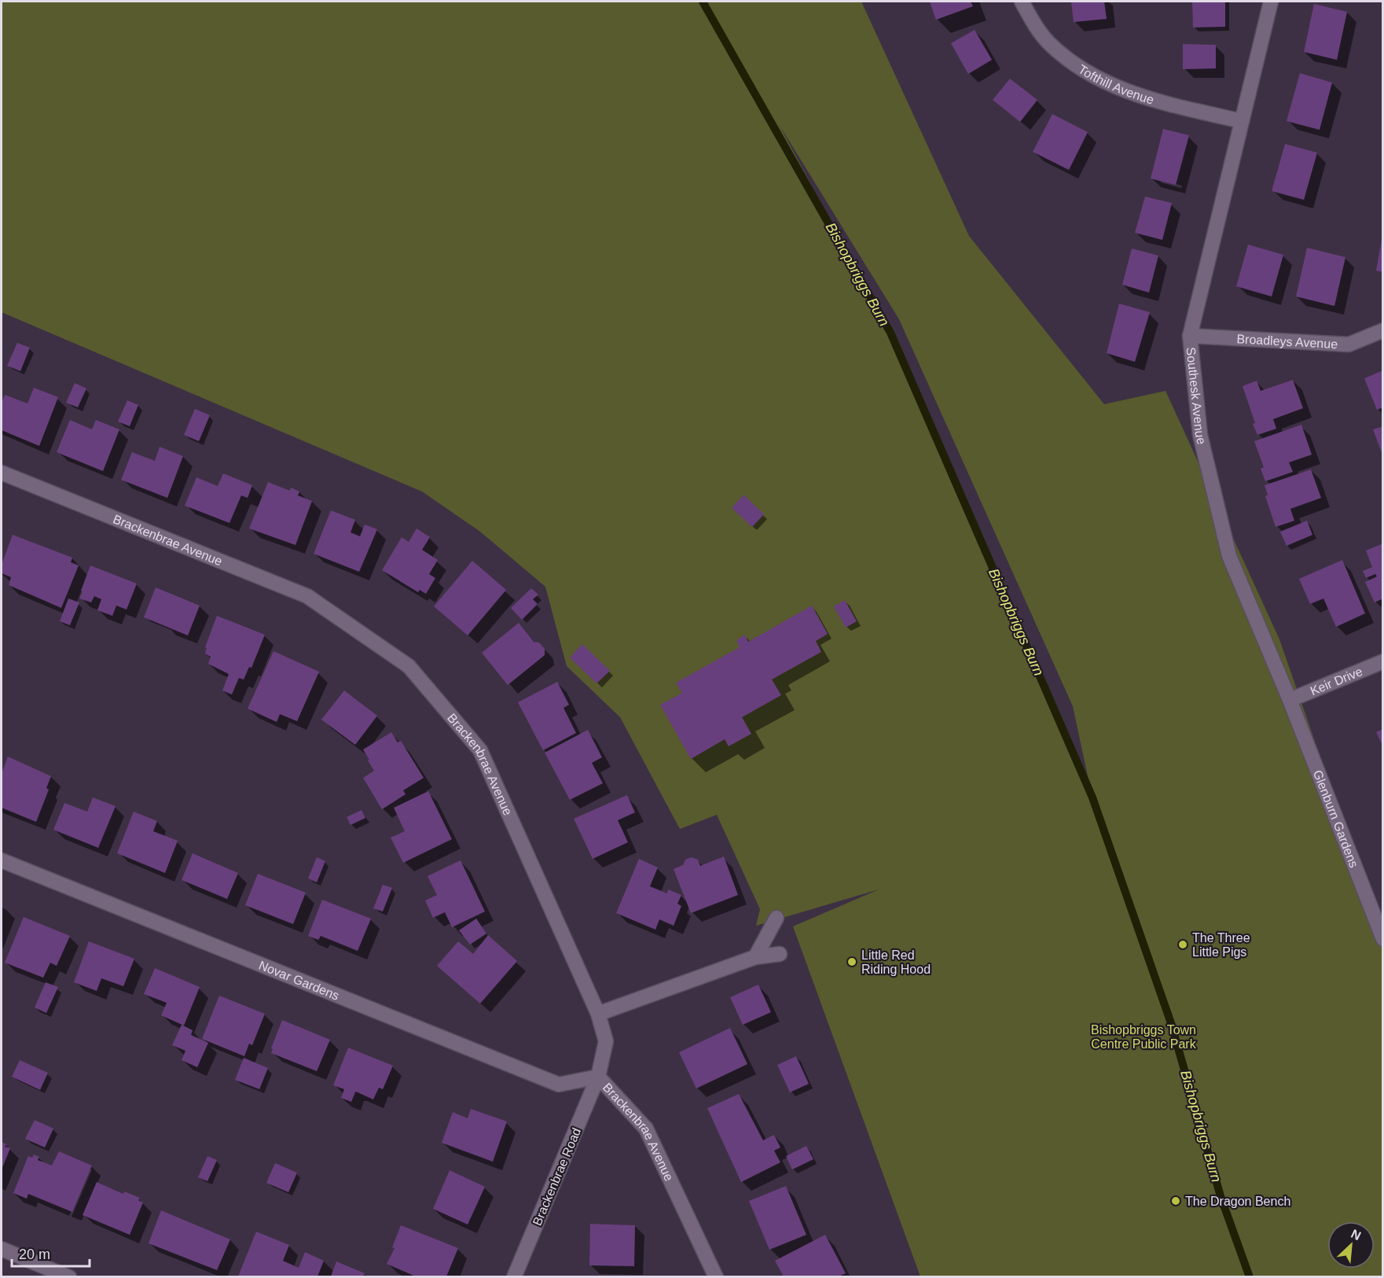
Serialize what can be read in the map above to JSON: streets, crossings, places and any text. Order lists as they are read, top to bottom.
{
  "streets": {
    "street": [
      "Tofthill Avenue",
      "Broadleys Avenue",
      "Southesk Avenue",
      "Brackenbrae Avenue",
      "Keir Drive",
      "Glenburn Gardens",
      "Novar Gardens",
      "Brackenbrae Road"
    ]
  },
  "crossings": [
    ["Tofthill Avenue", "Southesk Avenue"],
    ["Broadleys Avenue", "Southesk Avenue"],
    ["Southesk Avenue", "Keir Drive"],
    ["Southesk Avenue", "Glenburn Gardens"],
    ["Brackenbrae Avenue", "Novar Gardens"],
    ["Brackenbrae Avenue", "Brackenbrae Road"],
    ["Keir Drive", "Glenburn Gardens"],
    ["Novar Gardens", "Brackenbrae Road"]
  ],
  "water": ["Bishopbriggs Burn"],
  "parks": ["Bishopbriggs Town Centre Public Park"],
  "places": ["The Three Little Pigs", "Little Red Riding Hood", "The Dragon Bench"],
  "scale_bar": "20 m",
  "north": "top right"
}
